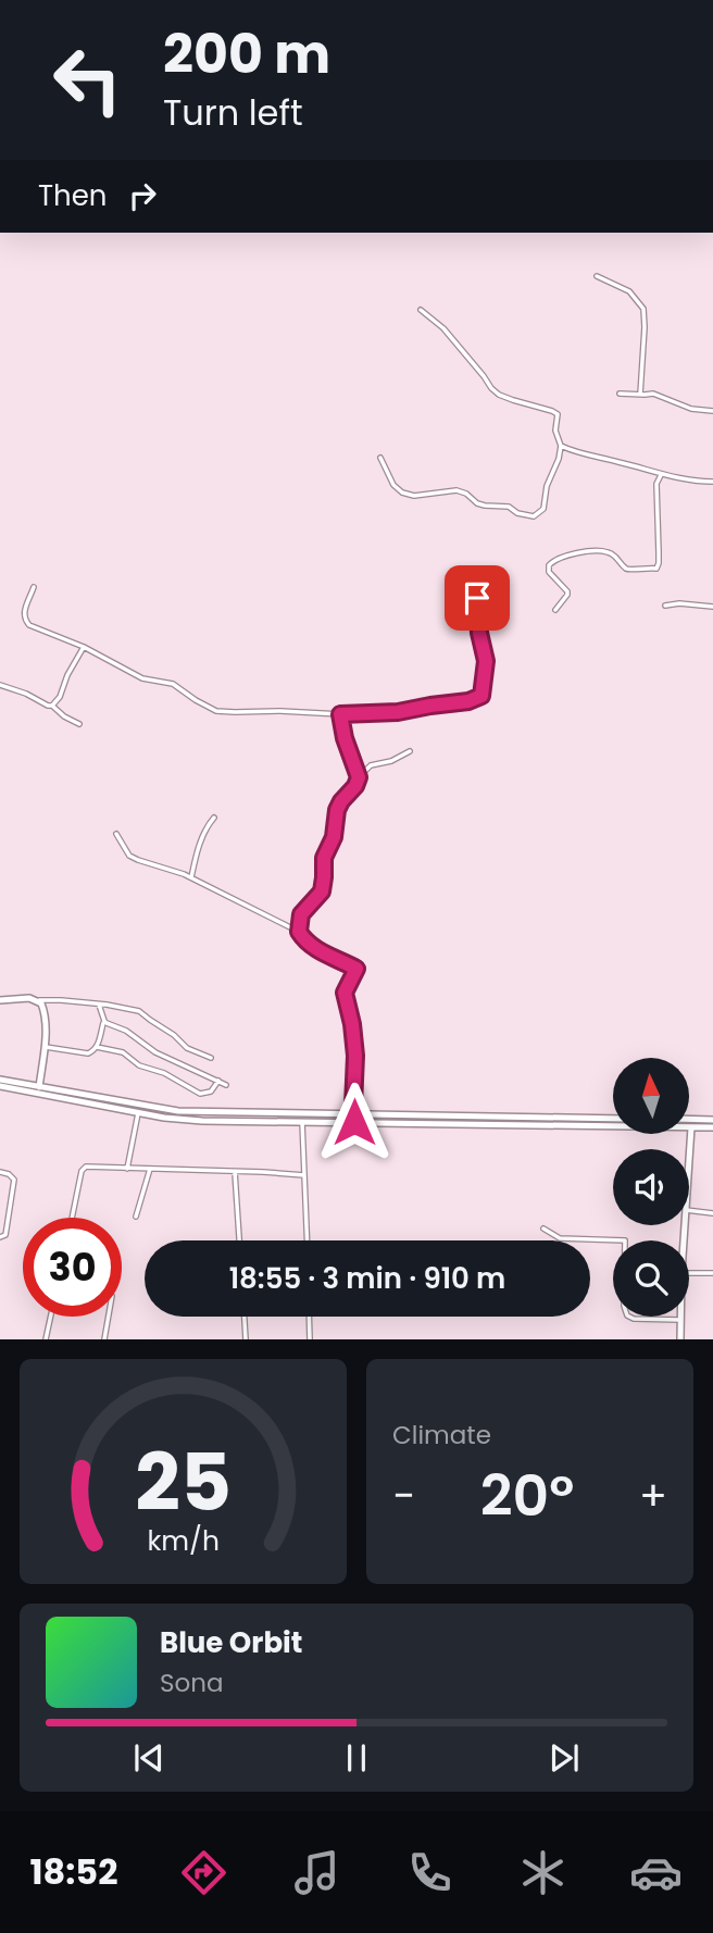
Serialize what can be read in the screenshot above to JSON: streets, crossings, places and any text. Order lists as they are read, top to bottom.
{
  "north": "top",
  "page": {
    "turn": ["200 m", "Turn left"],
    "then": "Then",
    "limit": "30",
    "trip": "18:55 · 3 min · 910 m",
    "tile": "Climate",
    "heat": ["−", "20°", "+"],
    "song": ["Blue Orbit", "Sona"],
    "tabs": "18:52",
    "gauge": ["25", "km/h"]
  }
}
